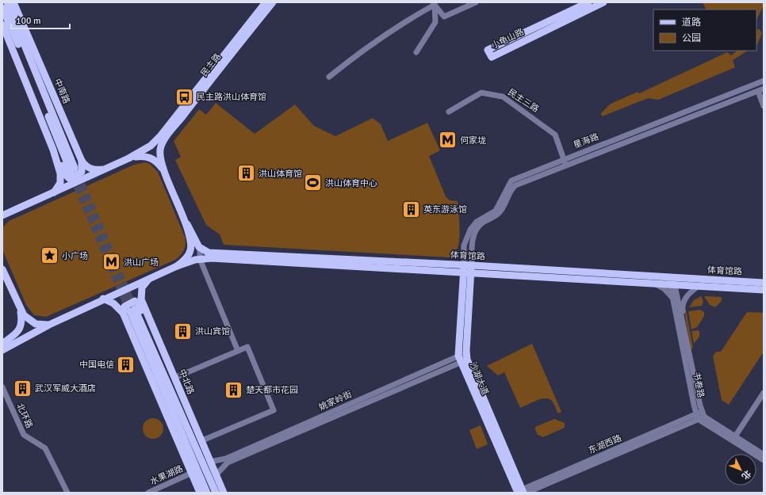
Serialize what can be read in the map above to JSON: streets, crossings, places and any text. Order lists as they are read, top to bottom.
{
  "streets": {
    "main road": [
      "小龟山路",
      "民主路",
      "中南路",
      "体育馆路",
      "沙湖大道",
      "中北路"
    ],
    "street": [
      "民主三路",
      "星海路",
      "书卷路",
      "姚家岭街",
      "北环路",
      "东湖西路",
      "水果湖路"
    ]
  },
  "crossings": [
    ["民主三路", "星海路"],
    ["星海路", "体育馆路"],
    ["星海路", "沙湖大道"],
    ["体育馆路", "沙湖大道"],
    ["体育馆路", "书卷路"],
    ["沙湖大道", "姚家岭街"],
    ["沙湖大道", "东湖西路"],
    ["中北路", "姚家岭街"],
    ["中北路", "水果湖路"],
    ["书卷路", "东湖西路"]
  ],
  "places": {
    "bus stop": ["民主路洪山体育馆"],
    "metro station": ["何家垅", "洪山广场"],
    "building": [
      "洪山体育馆",
      "英东游泳馆",
      "洪山宾馆",
      "中国电信",
      "武汉军威大酒店",
      "楚天都市花园"
    ],
    "sports": ["洪山体育中心"],
    "place": ["小广场"]
  },
  "legend": ["道路", "公园"],
  "scale_bar": "100 m",
  "north": "bottom right"
}
